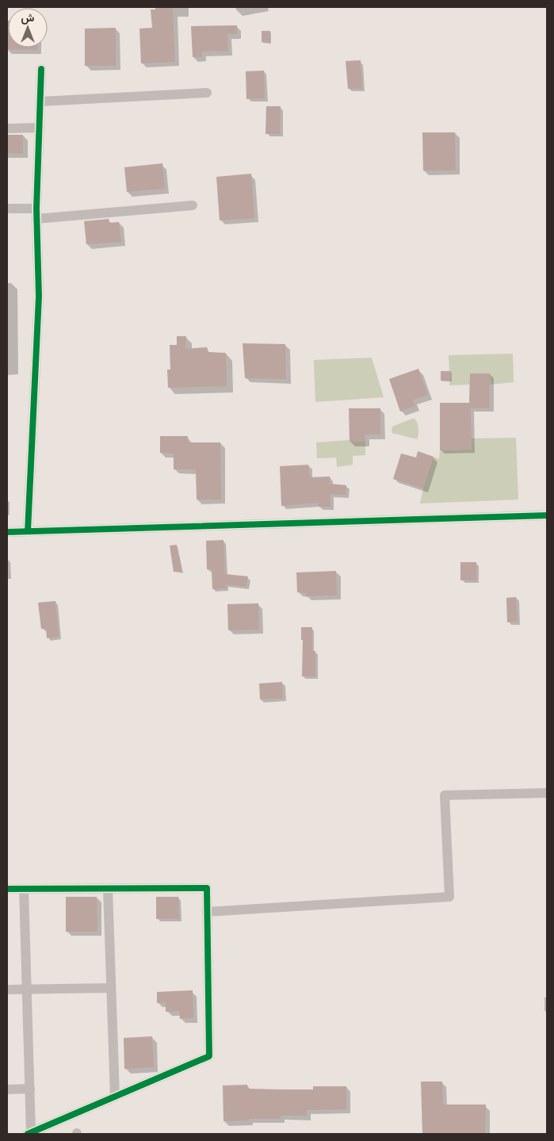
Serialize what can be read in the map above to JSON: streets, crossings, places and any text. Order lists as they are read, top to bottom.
{
  "north": "top"
}
